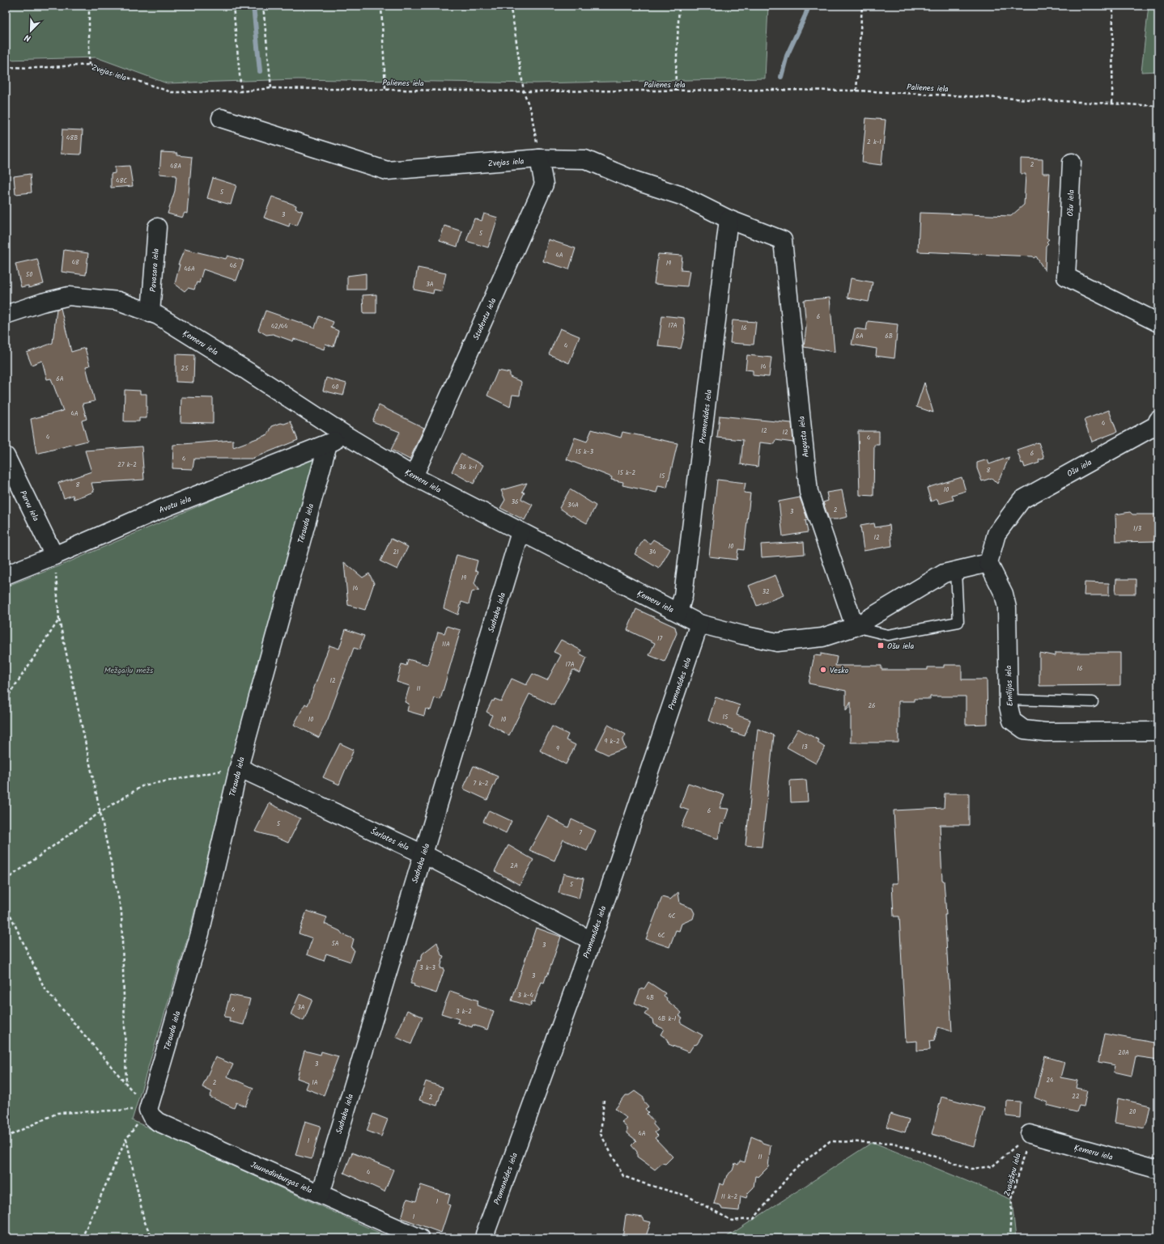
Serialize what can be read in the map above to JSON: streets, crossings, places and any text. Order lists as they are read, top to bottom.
{
  "streets": {
    "street": [
      "Zvejas iela",
      "Ošu iela",
      "Pavasara iela",
      "Studentu iela",
      "Ķemeru iela",
      "Promenādes iela",
      "Augusta iela",
      "Avotu iela",
      "Purvu iela",
      "Tērauda iela",
      "Sudraba iela",
      "Emīlijas iela",
      "Šarlotes iela",
      "Jaunedinburgas iela"
    ],
    "path": ["Palienes iela", "Zvaigžņu iela"]
  },
  "crossings": [
    ["Zvejas iela", "Palienes iela"],
    ["Zvejas iela", "Studentu iela"],
    ["Zvejas iela", "Promenādes iela"],
    ["Zvejas iela", "Augusta iela"],
    ["Ošu iela", "Emīlijas iela"],
    ["Pavasara iela", "Ķemeru iela"],
    ["Studentu iela", "Ķemeru iela"],
    ["Ķemeru iela", "Promenādes iela"],
    ["Ķemeru iela", "Augusta iela"],
    ["Ķemeru iela", "Avotu iela"],
    ["Ķemeru iela", "Sudraba iela"],
    ["Ķemeru iela", "Zvaigžņu iela"],
    ["Promenādes iela", "Šarlotes iela"],
    ["Avotu iela", "Purvu iela"],
    ["Avotu iela", "Tērauda iela"],
    ["Tērauda iela", "Šarlotes iela"],
    ["Tērauda iela", "Jaunedinburgas iela"],
    ["Sudraba iela", "Šarlotes iela"],
    ["Sudraba iela", "Jaunedinburgas iela"]
  ],
  "parks": ["Mežgaiļu mežs"],
  "places": {
    "transit": ["Ošu iela"],
    "other": ["Vesko"]
  },
  "house_numbers": [
    "48B",
    "2 k-1",
    "2",
    "48A",
    "48C",
    "5",
    "3",
    "5",
    "4A",
    "48",
    "19",
    "46",
    "46A",
    "50",
    "3A",
    "6",
    "17A",
    "42/44",
    "16",
    "6A",
    "6B",
    "4",
    "14",
    "25",
    "6A",
    "40",
    "4A",
    "4",
    "12",
    "12",
    "4",
    "4",
    "15 k-3",
    "6",
    "4",
    "27 k-2",
    "36 k-1",
    "8",
    "15 k-2",
    "15",
    "8",
    "10",
    "36",
    "34A",
    "2",
    "3",
    "1/3",
    "12",
    "10",
    "21",
    "34",
    "19",
    "14",
    "32",
    "17",
    "11A",
    "17A",
    "16",
    "12",
    "11",
    "26",
    "15",
    "10",
    "10",
    "9 k-2",
    "13",
    "9",
    "7 k-2",
    "6",
    "5",
    "7",
    "2A",
    "5",
    "4C",
    "4C",
    "5A",
    "3",
    "3 k-3",
    "3",
    "3 k-4",
    "4B",
    "3A",
    "4",
    "3 k-2",
    "4B k-1",
    "20A",
    "3",
    "24",
    "2",
    "1A",
    "22",
    "2",
    "20",
    "4A",
    "1",
    "11",
    "4",
    "11 k-2",
    "1",
    "1"
  ],
  "north": "bottom left"
}
